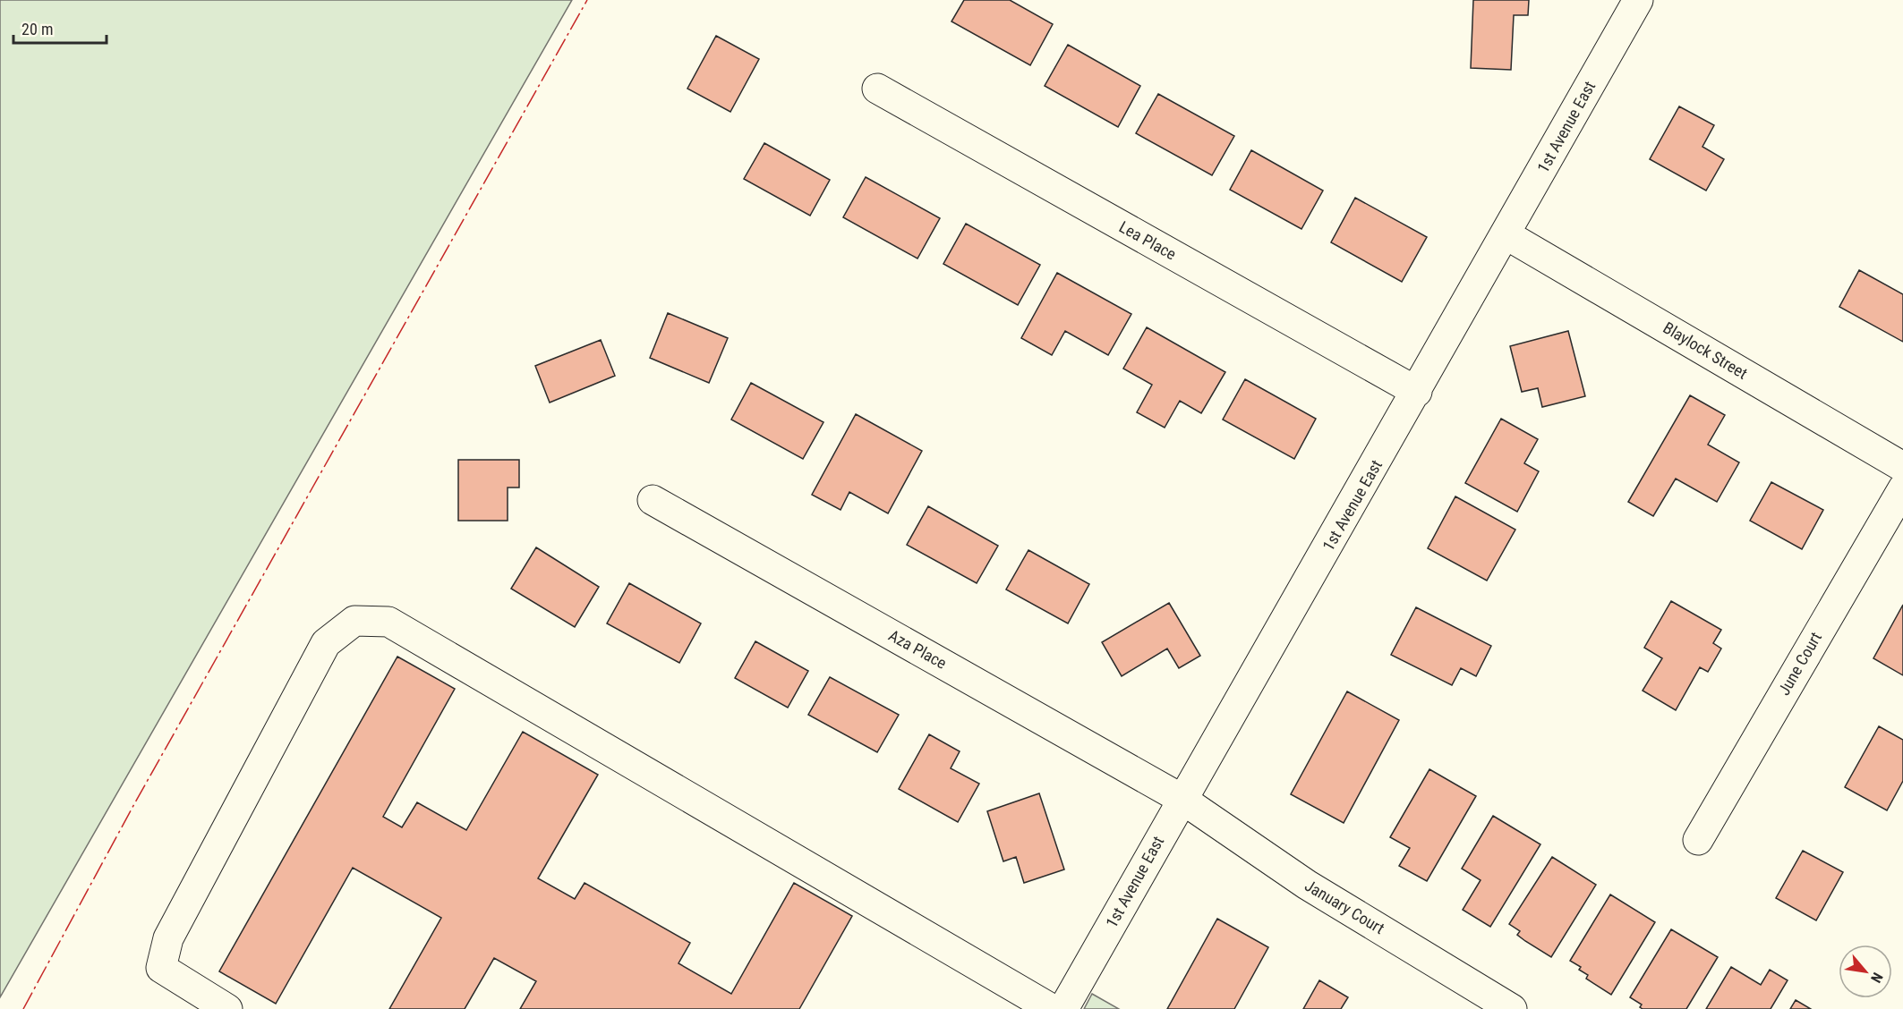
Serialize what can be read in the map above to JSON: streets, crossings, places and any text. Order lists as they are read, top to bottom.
{
  "streets": {
    "street": [
      "1st Avenue East",
      "Lea Place",
      "Blaylock Street",
      "Aza Place",
      "June Court",
      "January Court"
    ]
  },
  "crossings": [
    ["1st Avenue East", "Lea Place"],
    ["1st Avenue East", "Blaylock Street"],
    ["1st Avenue East", "Aza Place"],
    ["1st Avenue East", "January Court"],
    ["Aza Place", "January Court"]
  ],
  "scale_bar": "20 m",
  "north": "bottom right"
}
